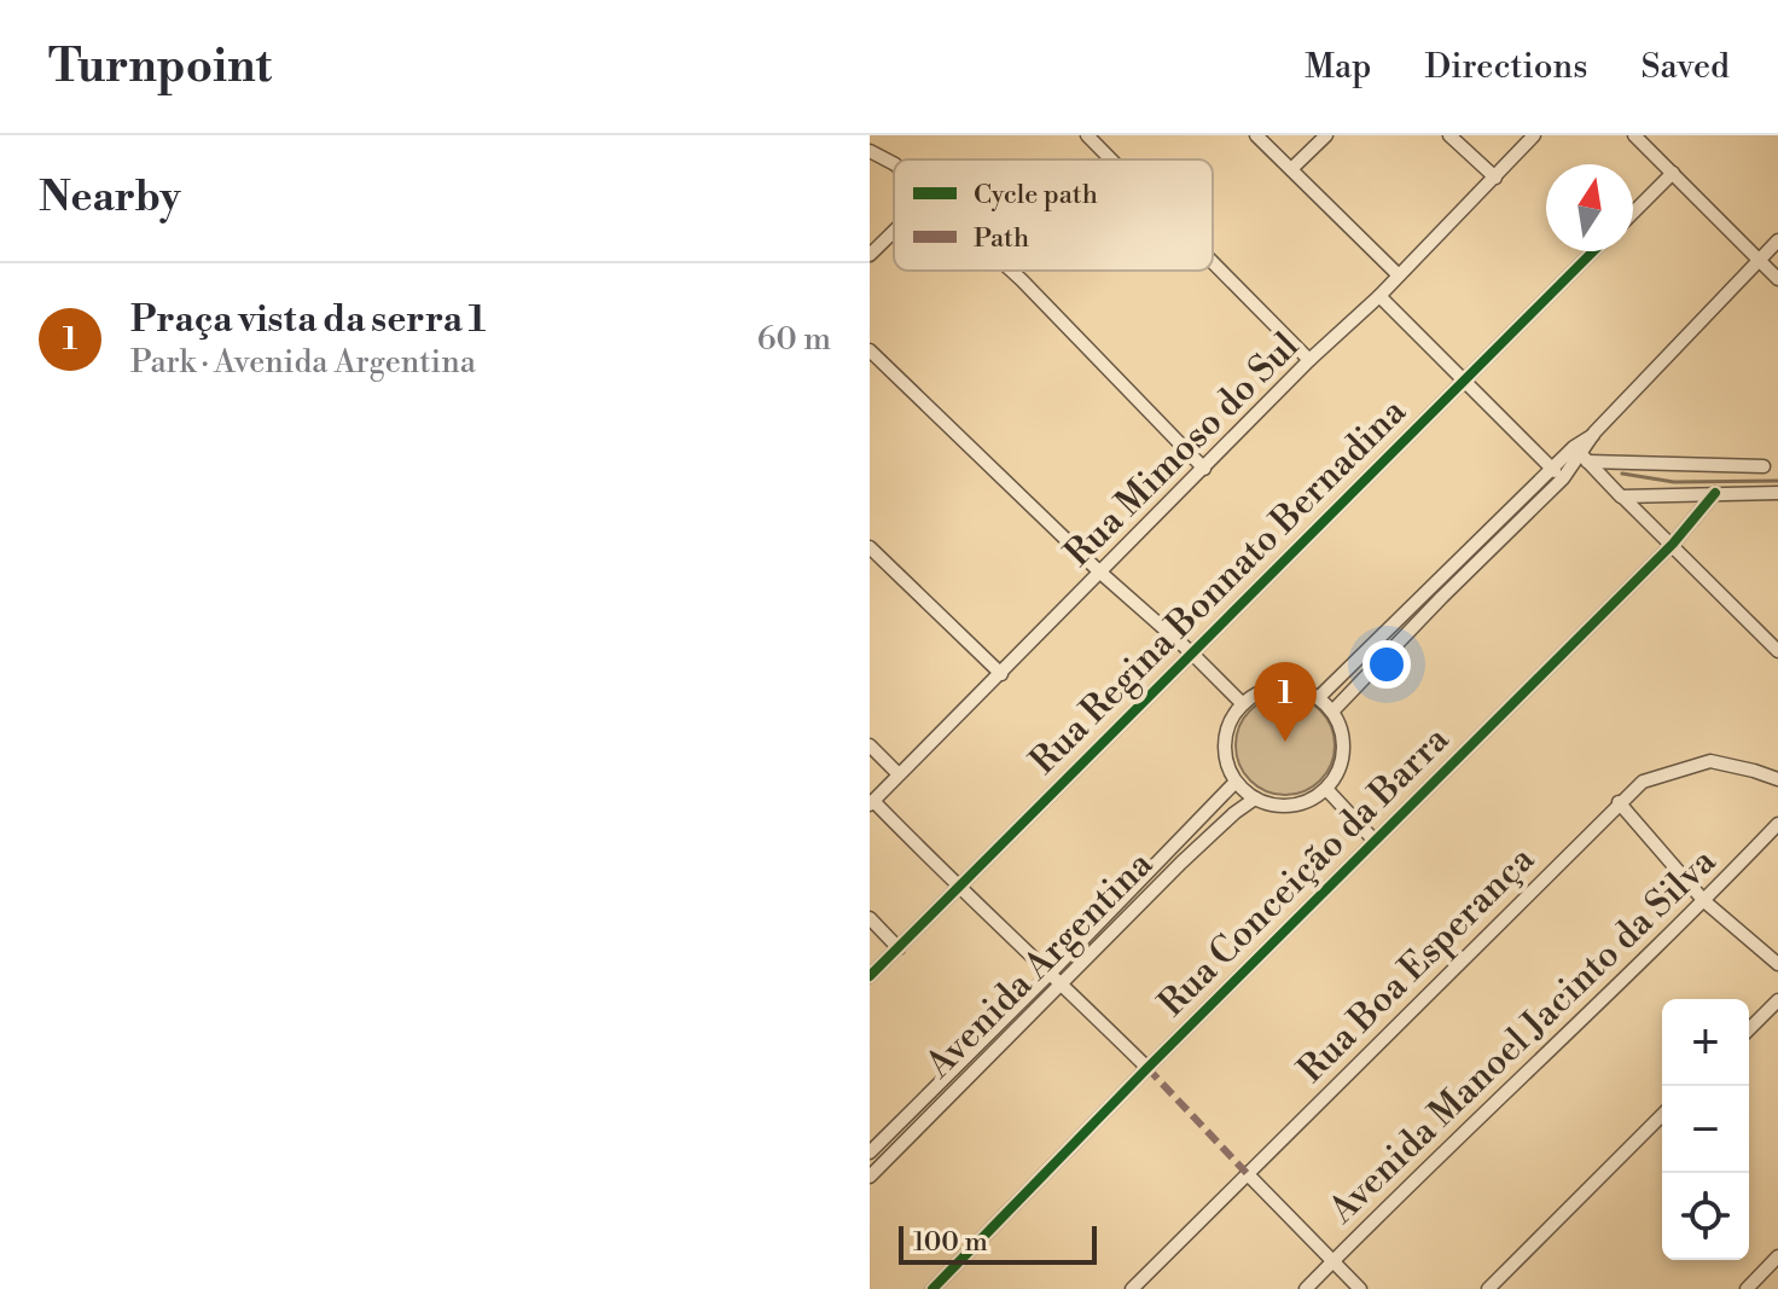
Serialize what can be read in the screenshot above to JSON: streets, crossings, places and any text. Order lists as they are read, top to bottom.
{
  "streets": {
    "street": [
      "Rua Mimoso do Sul",
      "Rua Regina Bonnato Bernadina",
      "Rua Conceição da Barra",
      "Avenida Argentina",
      "Rua Boa Esperança",
      "Avenida Manoel Jacinto da Silva"
    ]
  },
  "legend": ["Cycle path", "Path"],
  "scale_bar": "100 m",
  "north": "top",
  "page": {
    "header": "Turnpoint",
    "nav": ["Map", "Directions", "Saved"],
    "heading": "Nearby",
    "list": [
      {
        "mark": "1",
        "name": "Praça vista da serra 1",
        "note": "Park · Avenida Argentina",
        "value": "60 m"
      }
    ],
    "pins": "1",
    "map_buttons": ["+", "−"],
    "scale": "100 m"
  }
}
